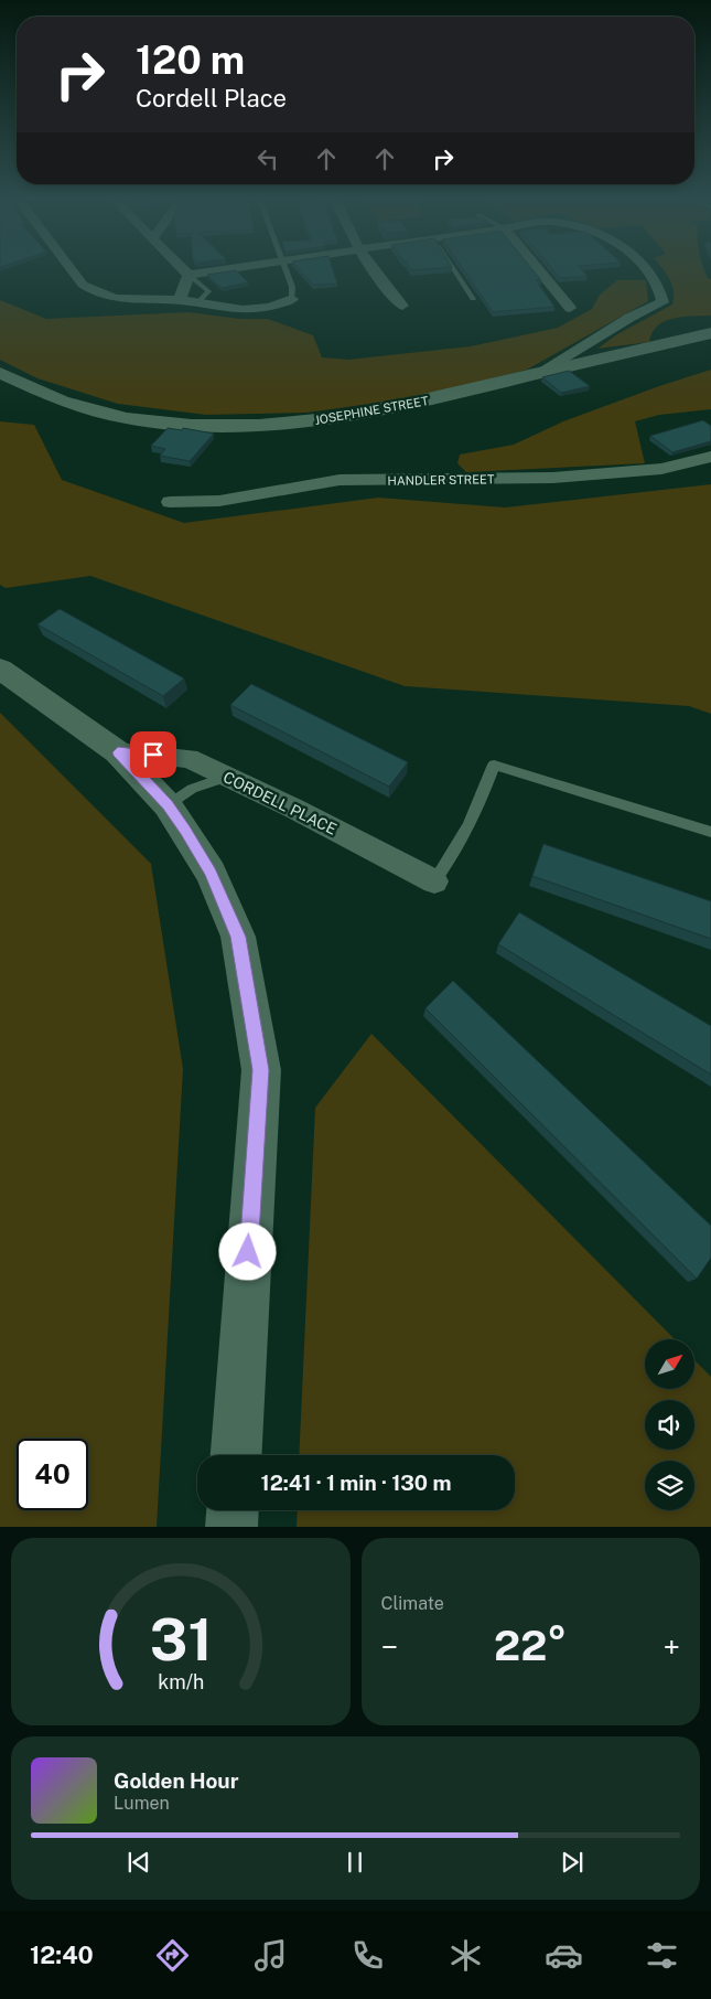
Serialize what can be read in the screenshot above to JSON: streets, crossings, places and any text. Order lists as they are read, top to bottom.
{
  "streets": {
    "street": ["JOSEPHINE STREET", "HANDLER STREET", "CORDELL PLACE"]
  },
  "north": "top right",
  "page": {
    "turn": ["120 m", "Cordell Place"],
    "limit": "40",
    "trip": "12:41 · 1 min · 130 m",
    "tile": "Climate",
    "heat": ["−", "22°", "+"],
    "song": ["Golden Hour", "Lumen"],
    "tabs": "12:40",
    "gauge": ["31", "km/h"]
  }
}
